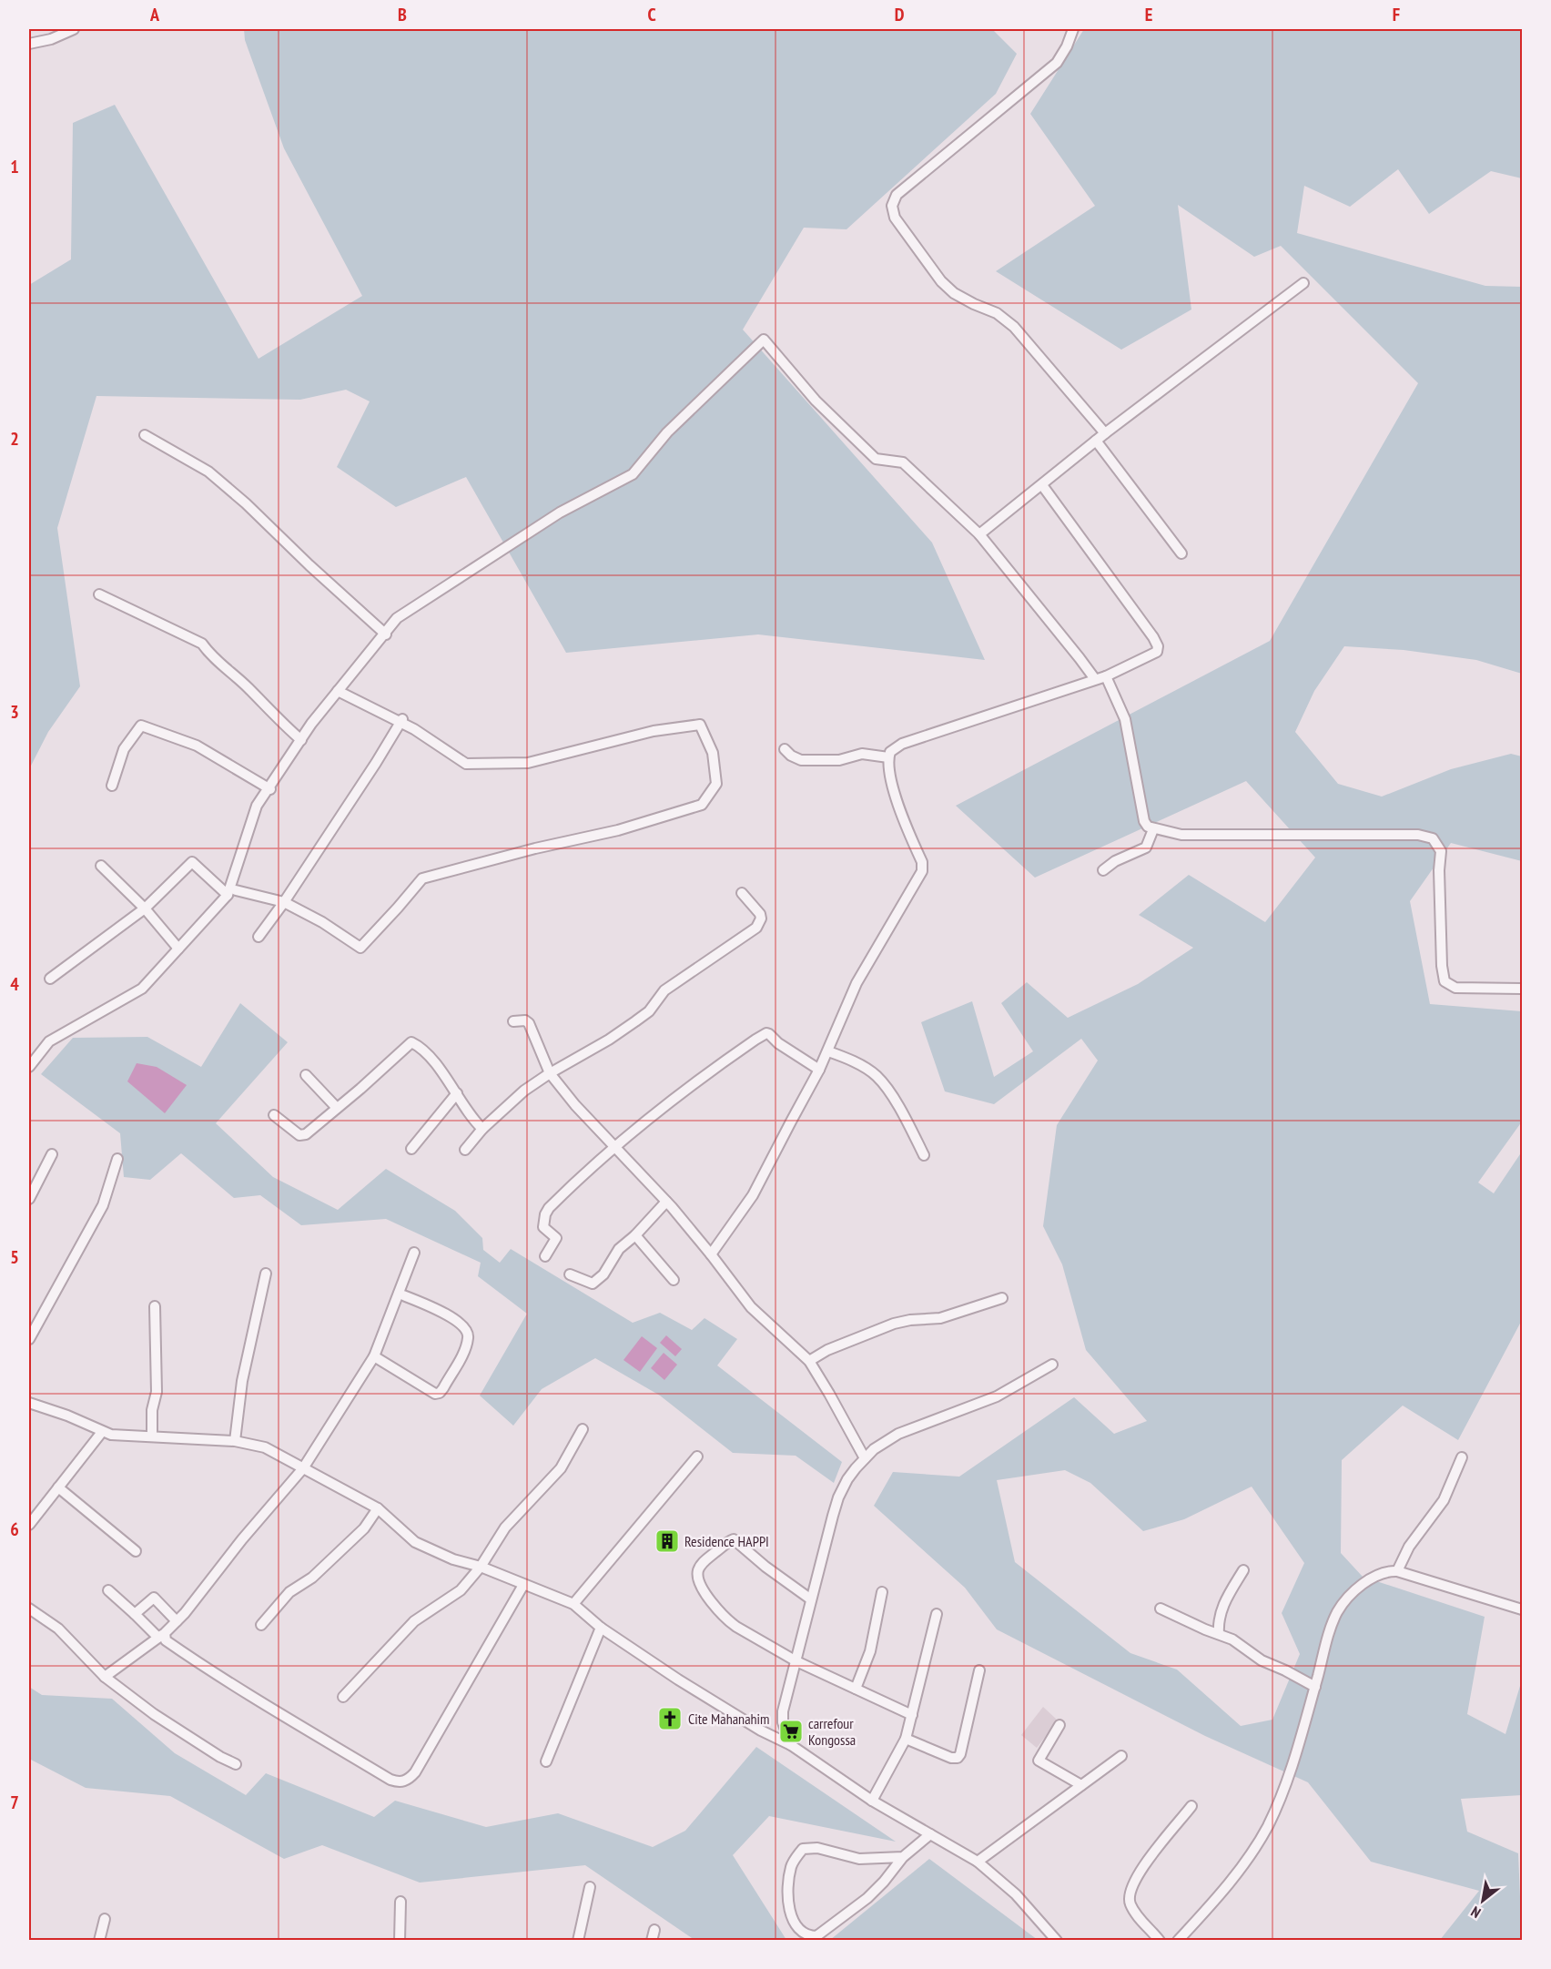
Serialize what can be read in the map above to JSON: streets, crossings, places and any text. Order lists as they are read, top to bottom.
{
  "places": {
    "building": ["Residence HAPPI"],
    "church": ["Cite Mahanahim"],
    "supermarket": ["carrefour Kongossa"]
  },
  "north": "bottom left",
  "grid": {
    "columns": [
      "A",
      "B",
      "C",
      "D",
      "E",
      "F"
    ],
    "rows": [
      "1",
      "2",
      "3",
      "4",
      "5",
      "6",
      "7"
    ]
  }
}
